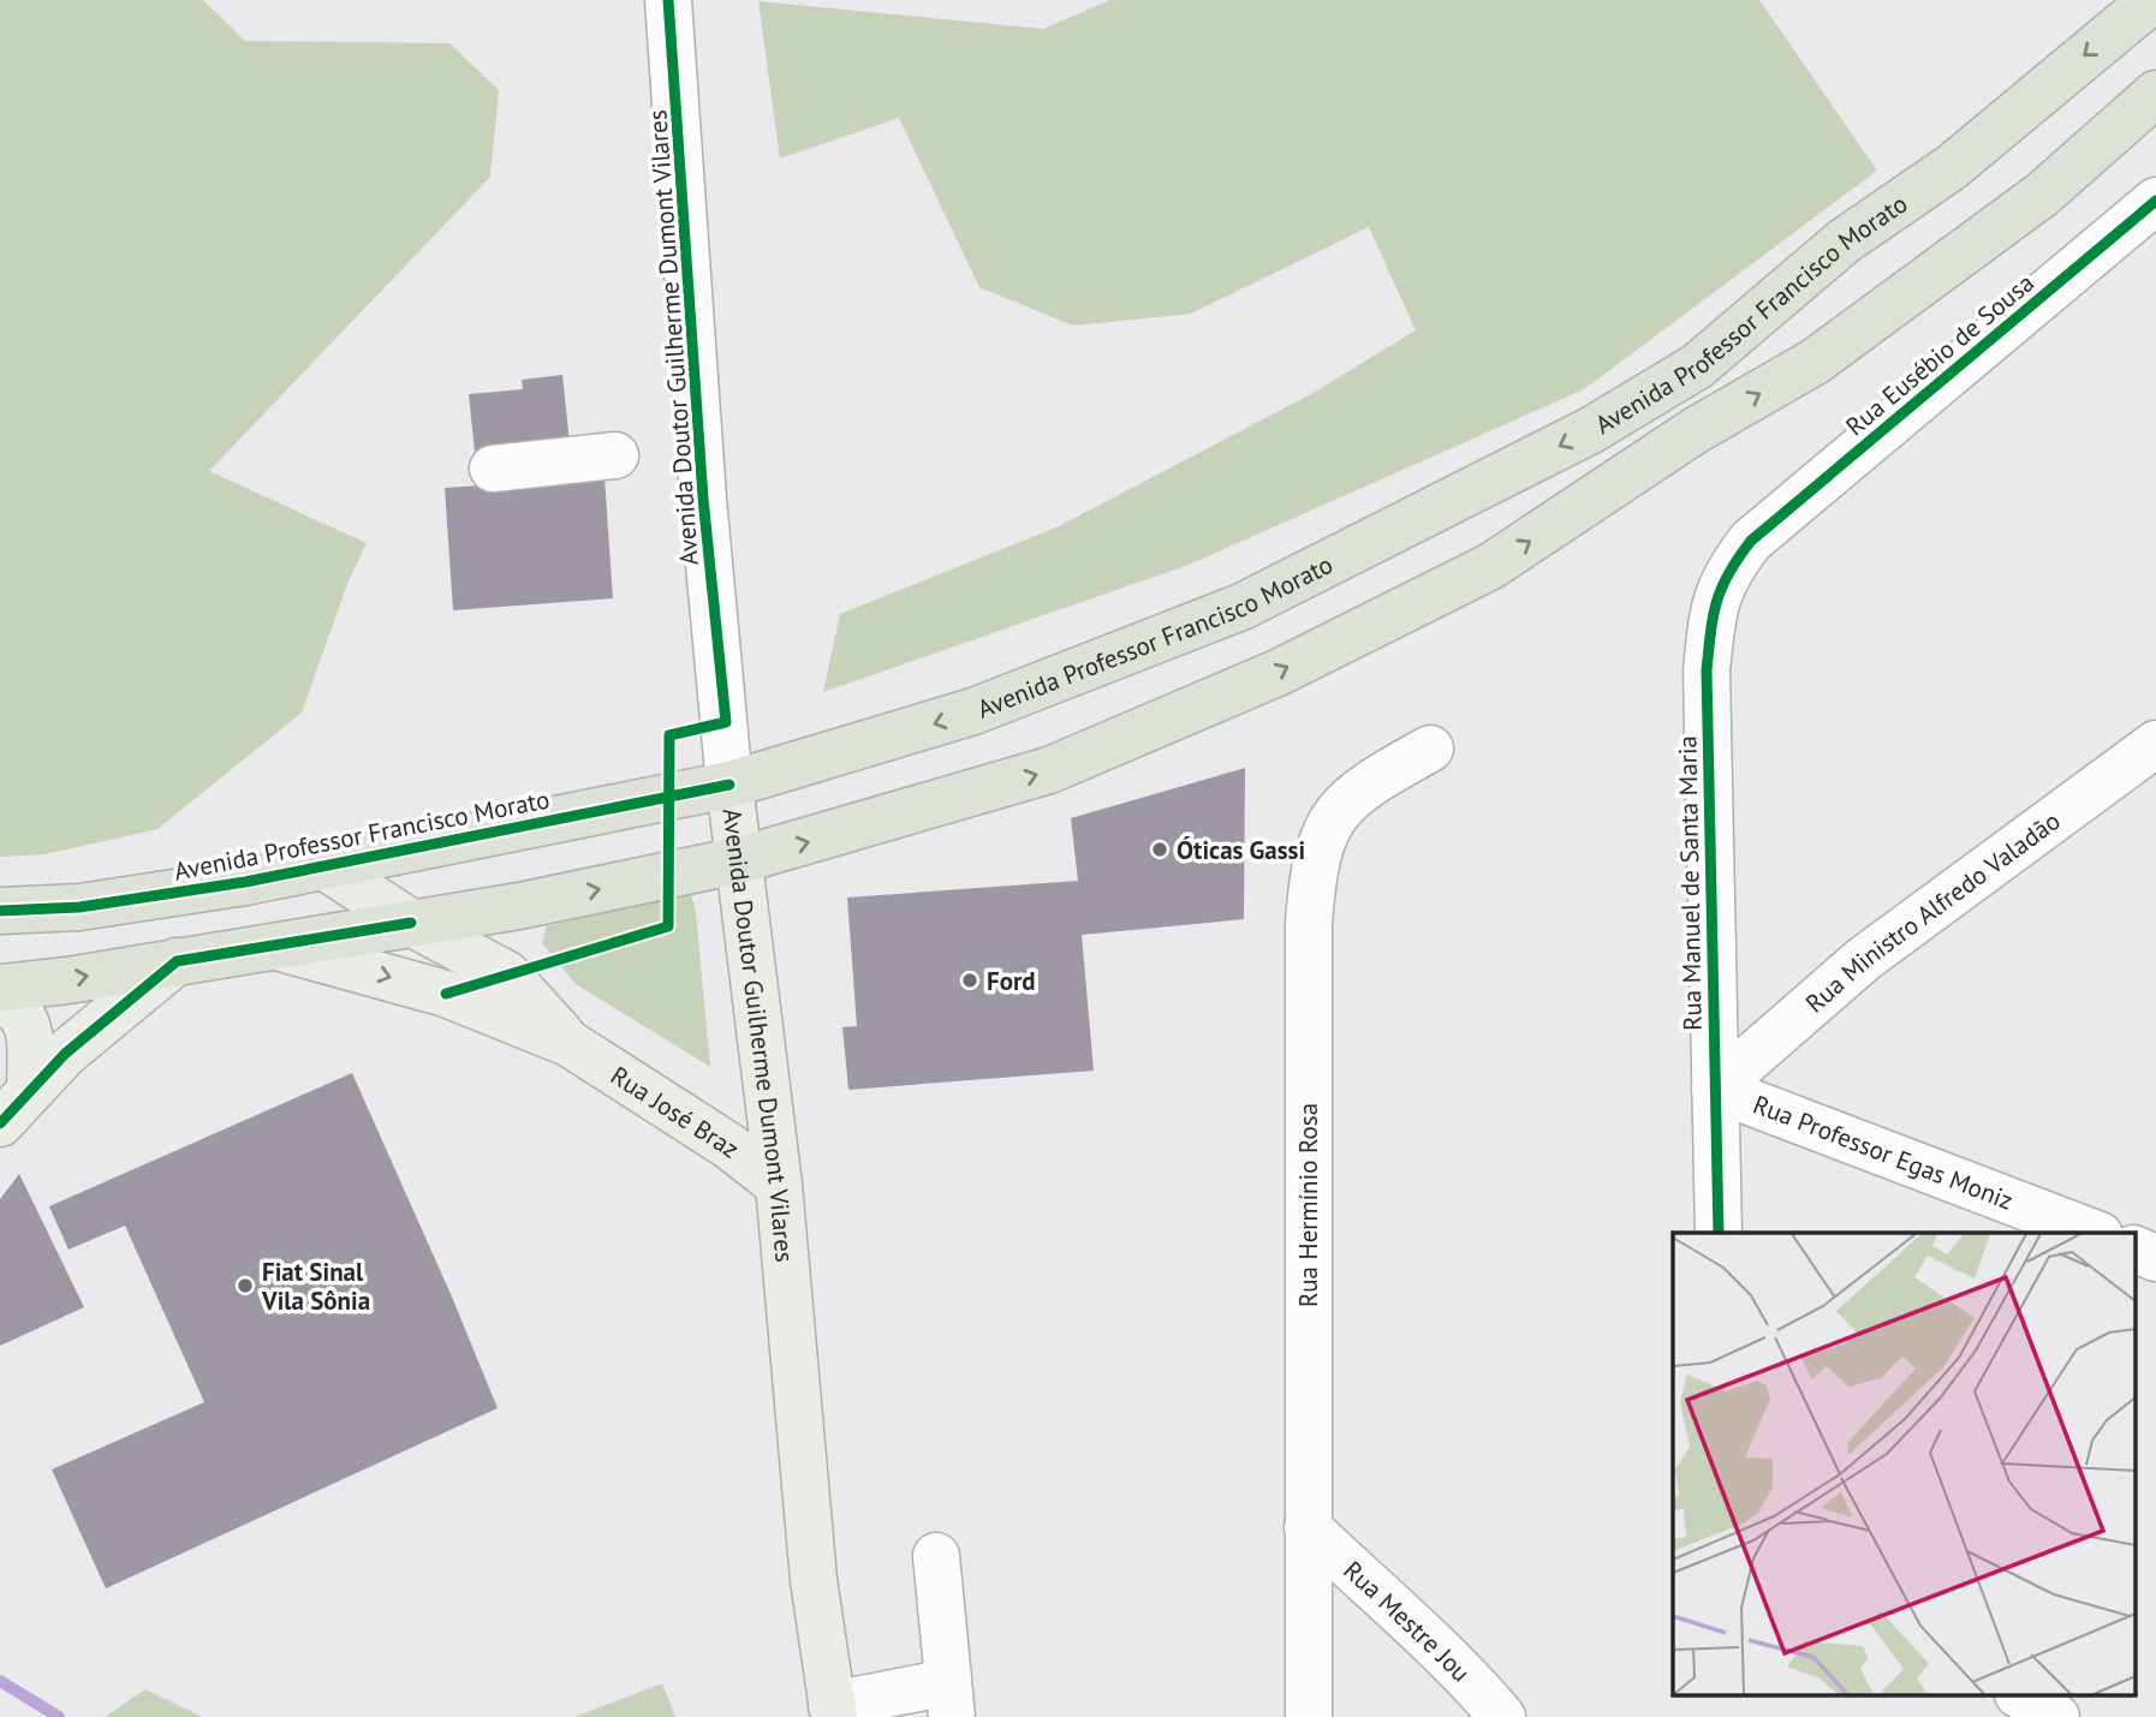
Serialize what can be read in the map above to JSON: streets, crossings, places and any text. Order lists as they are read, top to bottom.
{
  "streets": {
    "highway": ["Avenida Professor Francisco Morato"],
    "main road": ["Avenida Doutor Guilherme Dumont Vilares", "Rua José Braz"],
    "street": [
      "Rua Eusébio de Sousa",
      "Rua Manuel de Santa Maria",
      "Rua Ministro Alfredo Valadão",
      "Rua Professor Egas Moniz",
      "Rua Hermínio Rosa",
      "Rua Mestre Jou"
    ]
  },
  "crossings": [
    ["Avenida Professor Francisco Morato", "Avenida Doutor Guilherme Dumont Vilares"],
    ["Avenida Professor Francisco Morato", "Rua José Braz"],
    ["Avenida Doutor Guilherme Dumont Vilares", "Rua José Braz"],
    ["Rua Eusébio de Sousa", "Rua Manuel de Santa Maria"],
    ["Rua Manuel de Santa Maria", "Rua Ministro Alfredo Valadão"],
    ["Rua Manuel de Santa Maria", "Rua Professor Egas Moniz"],
    ["Rua Ministro Alfredo Valadão", "Rua Professor Egas Moniz"],
    ["Rua Hermínio Rosa", "Rua Mestre Jou"]
  ],
  "places": ["Óticas Gassi", "Ford", "Fiat Sinal Vila Sônia"]
}
